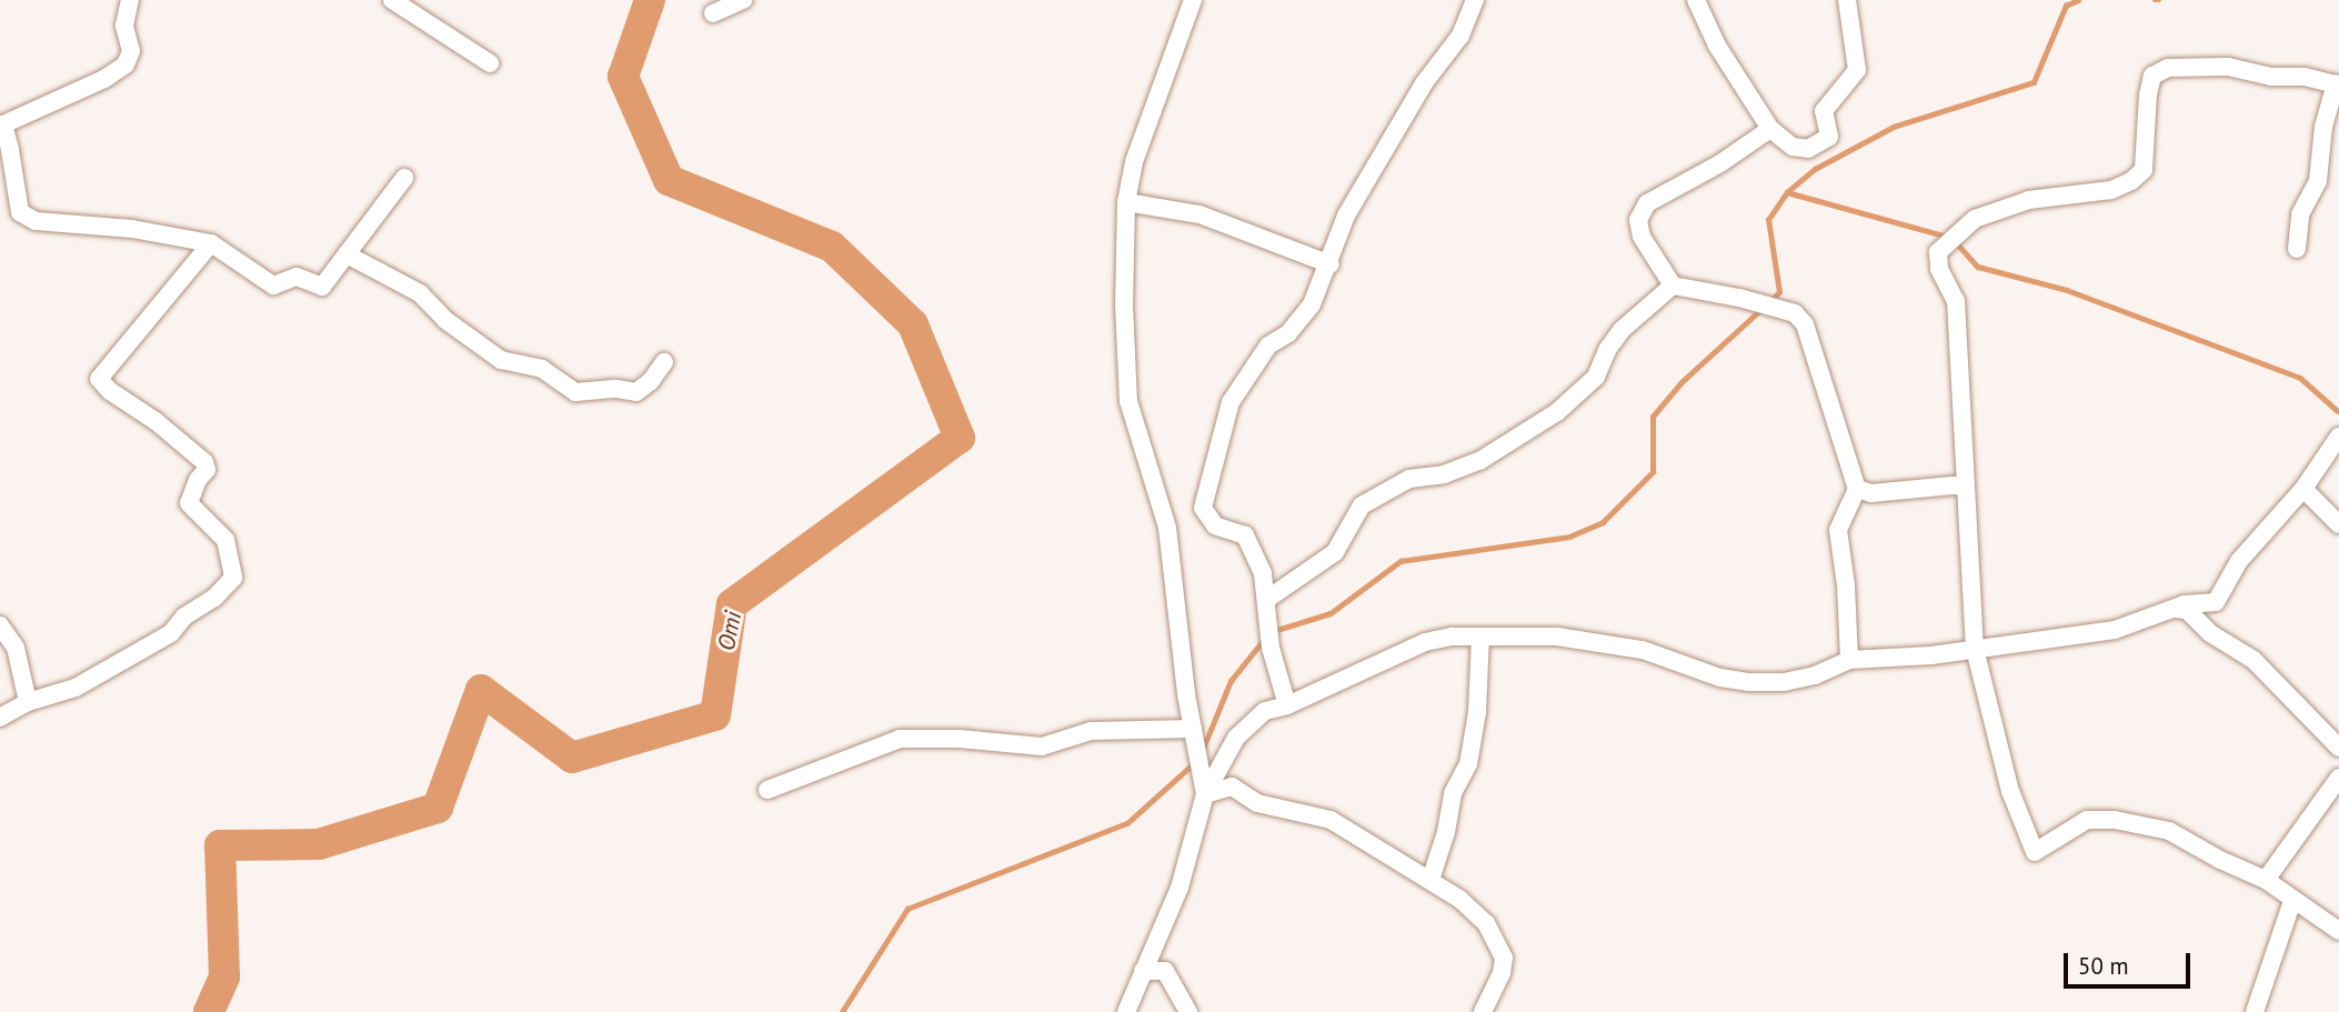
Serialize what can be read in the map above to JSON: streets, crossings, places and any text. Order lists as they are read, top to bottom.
{
  "water": ["Omi"],
  "scale_bar": "50 m"
}
